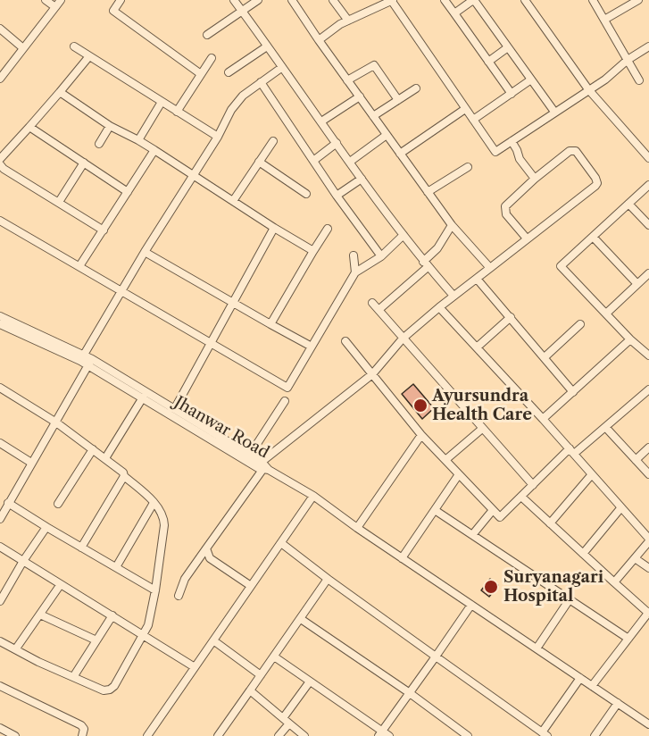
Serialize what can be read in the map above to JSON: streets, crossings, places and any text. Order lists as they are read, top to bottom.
{
  "streets": {
    "street": ["Jhanwar Road"]
  },
  "places": ["Ayursundra Health Care", "Suryanagari Hospital"]
}
